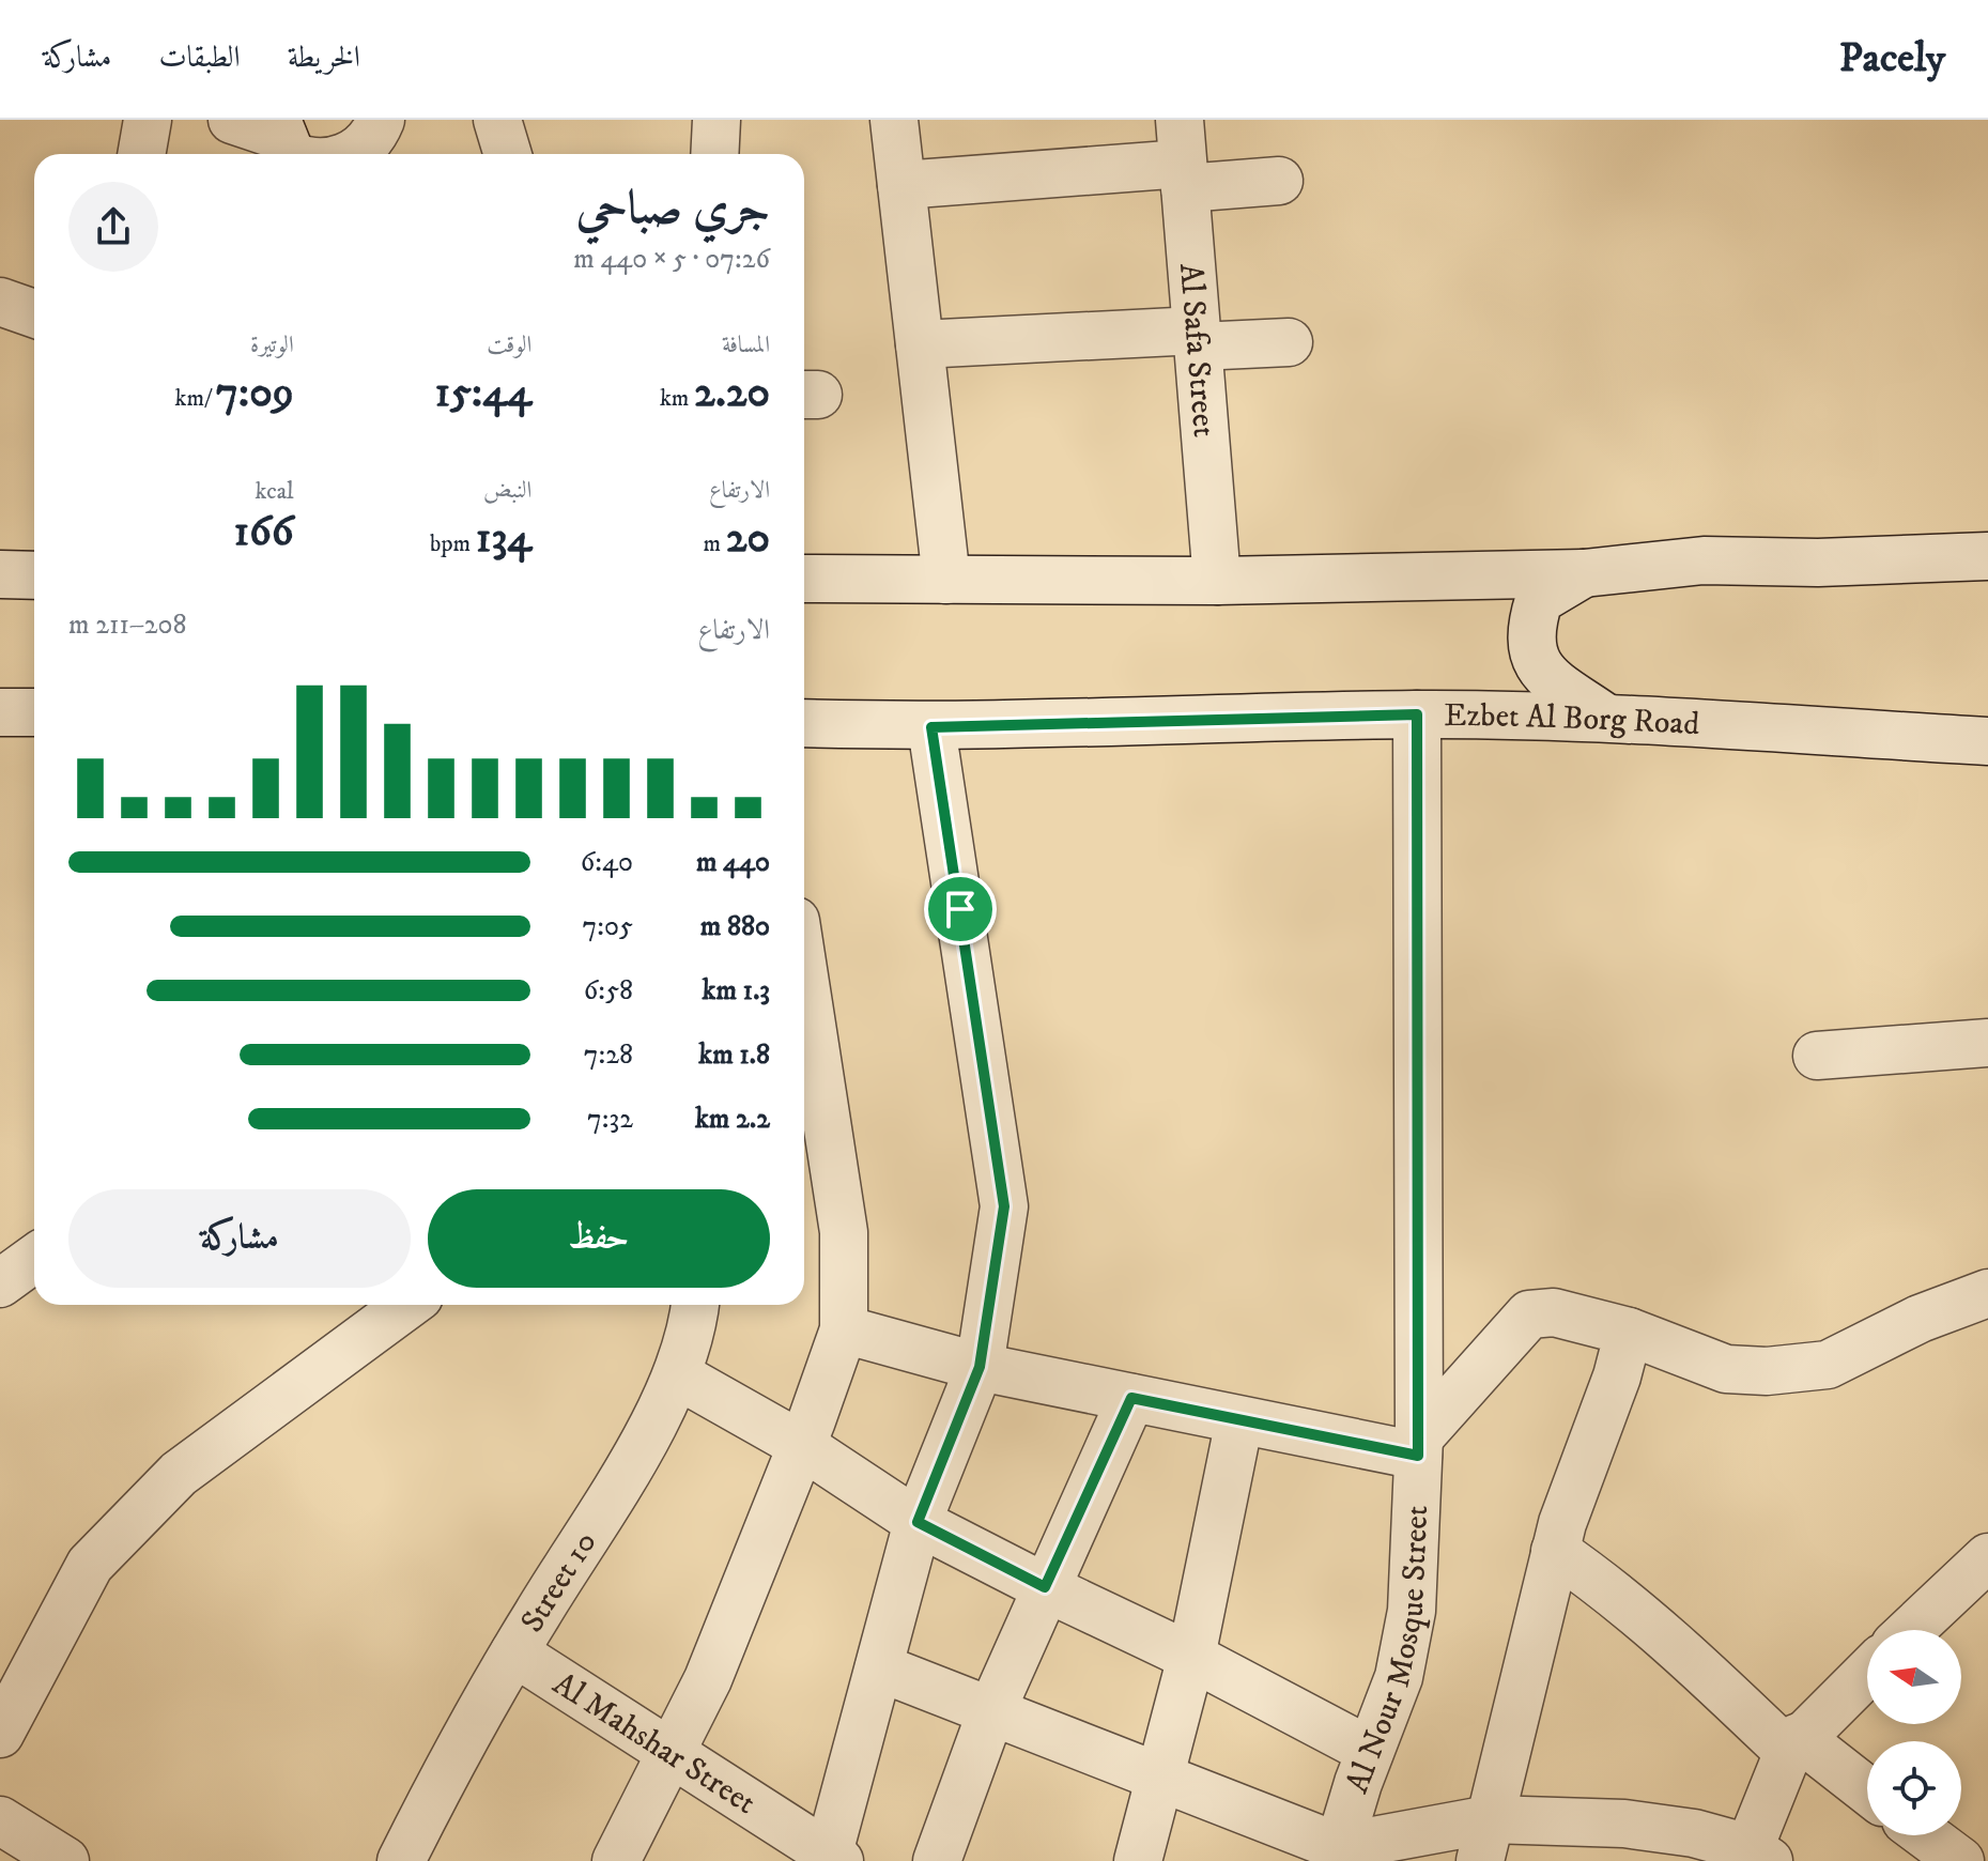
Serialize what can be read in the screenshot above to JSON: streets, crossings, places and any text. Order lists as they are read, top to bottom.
{
  "streets": {
    "street": [
      "Al Safa Street",
      "Ezbet Al Borg Road",
      "Street 10",
      "Al Nour Mosque Street",
      "Al Mahshar Street"
    ]
  },
  "crossings": [
    ["Ezbet Al Borg Road", "Al Nour Mosque Street"],
    ["Street 10", "Al Mahshar Street"]
  ],
  "north": "left",
  "page": {
    "header": "Pacely",
    "nav": ["الخريطة", "الطبقات", "مشاركة"],
    "heading": ["جري صباحي", "07:26 · 5 × 440 m"],
    "stats": [
      ["المسافة", "2.20 km"],
      ["الوقت", "15:44"],
      ["الوتيرة", "7:09 /km"],
      ["الارتفاع", "20 m"],
      ["النبض", "134 bpm"],
      ["kcal", "166"]
    ],
    "chart": ["الارتفاع", "208–211 m"],
    "list": [
      {
        "name": "440 m",
        "note": "6:40"
      },
      {
        "name": "880 m",
        "note": "7:05"
      },
      {
        "name": "1.3 km",
        "note": "6:58"
      },
      {
        "name": "1.8 km",
        "note": "7:28"
      },
      {
        "name": "2.2 km",
        "note": "7:32"
      }
    ],
    "buttons": ["حفظ", "مشاركة"]
  }
}
